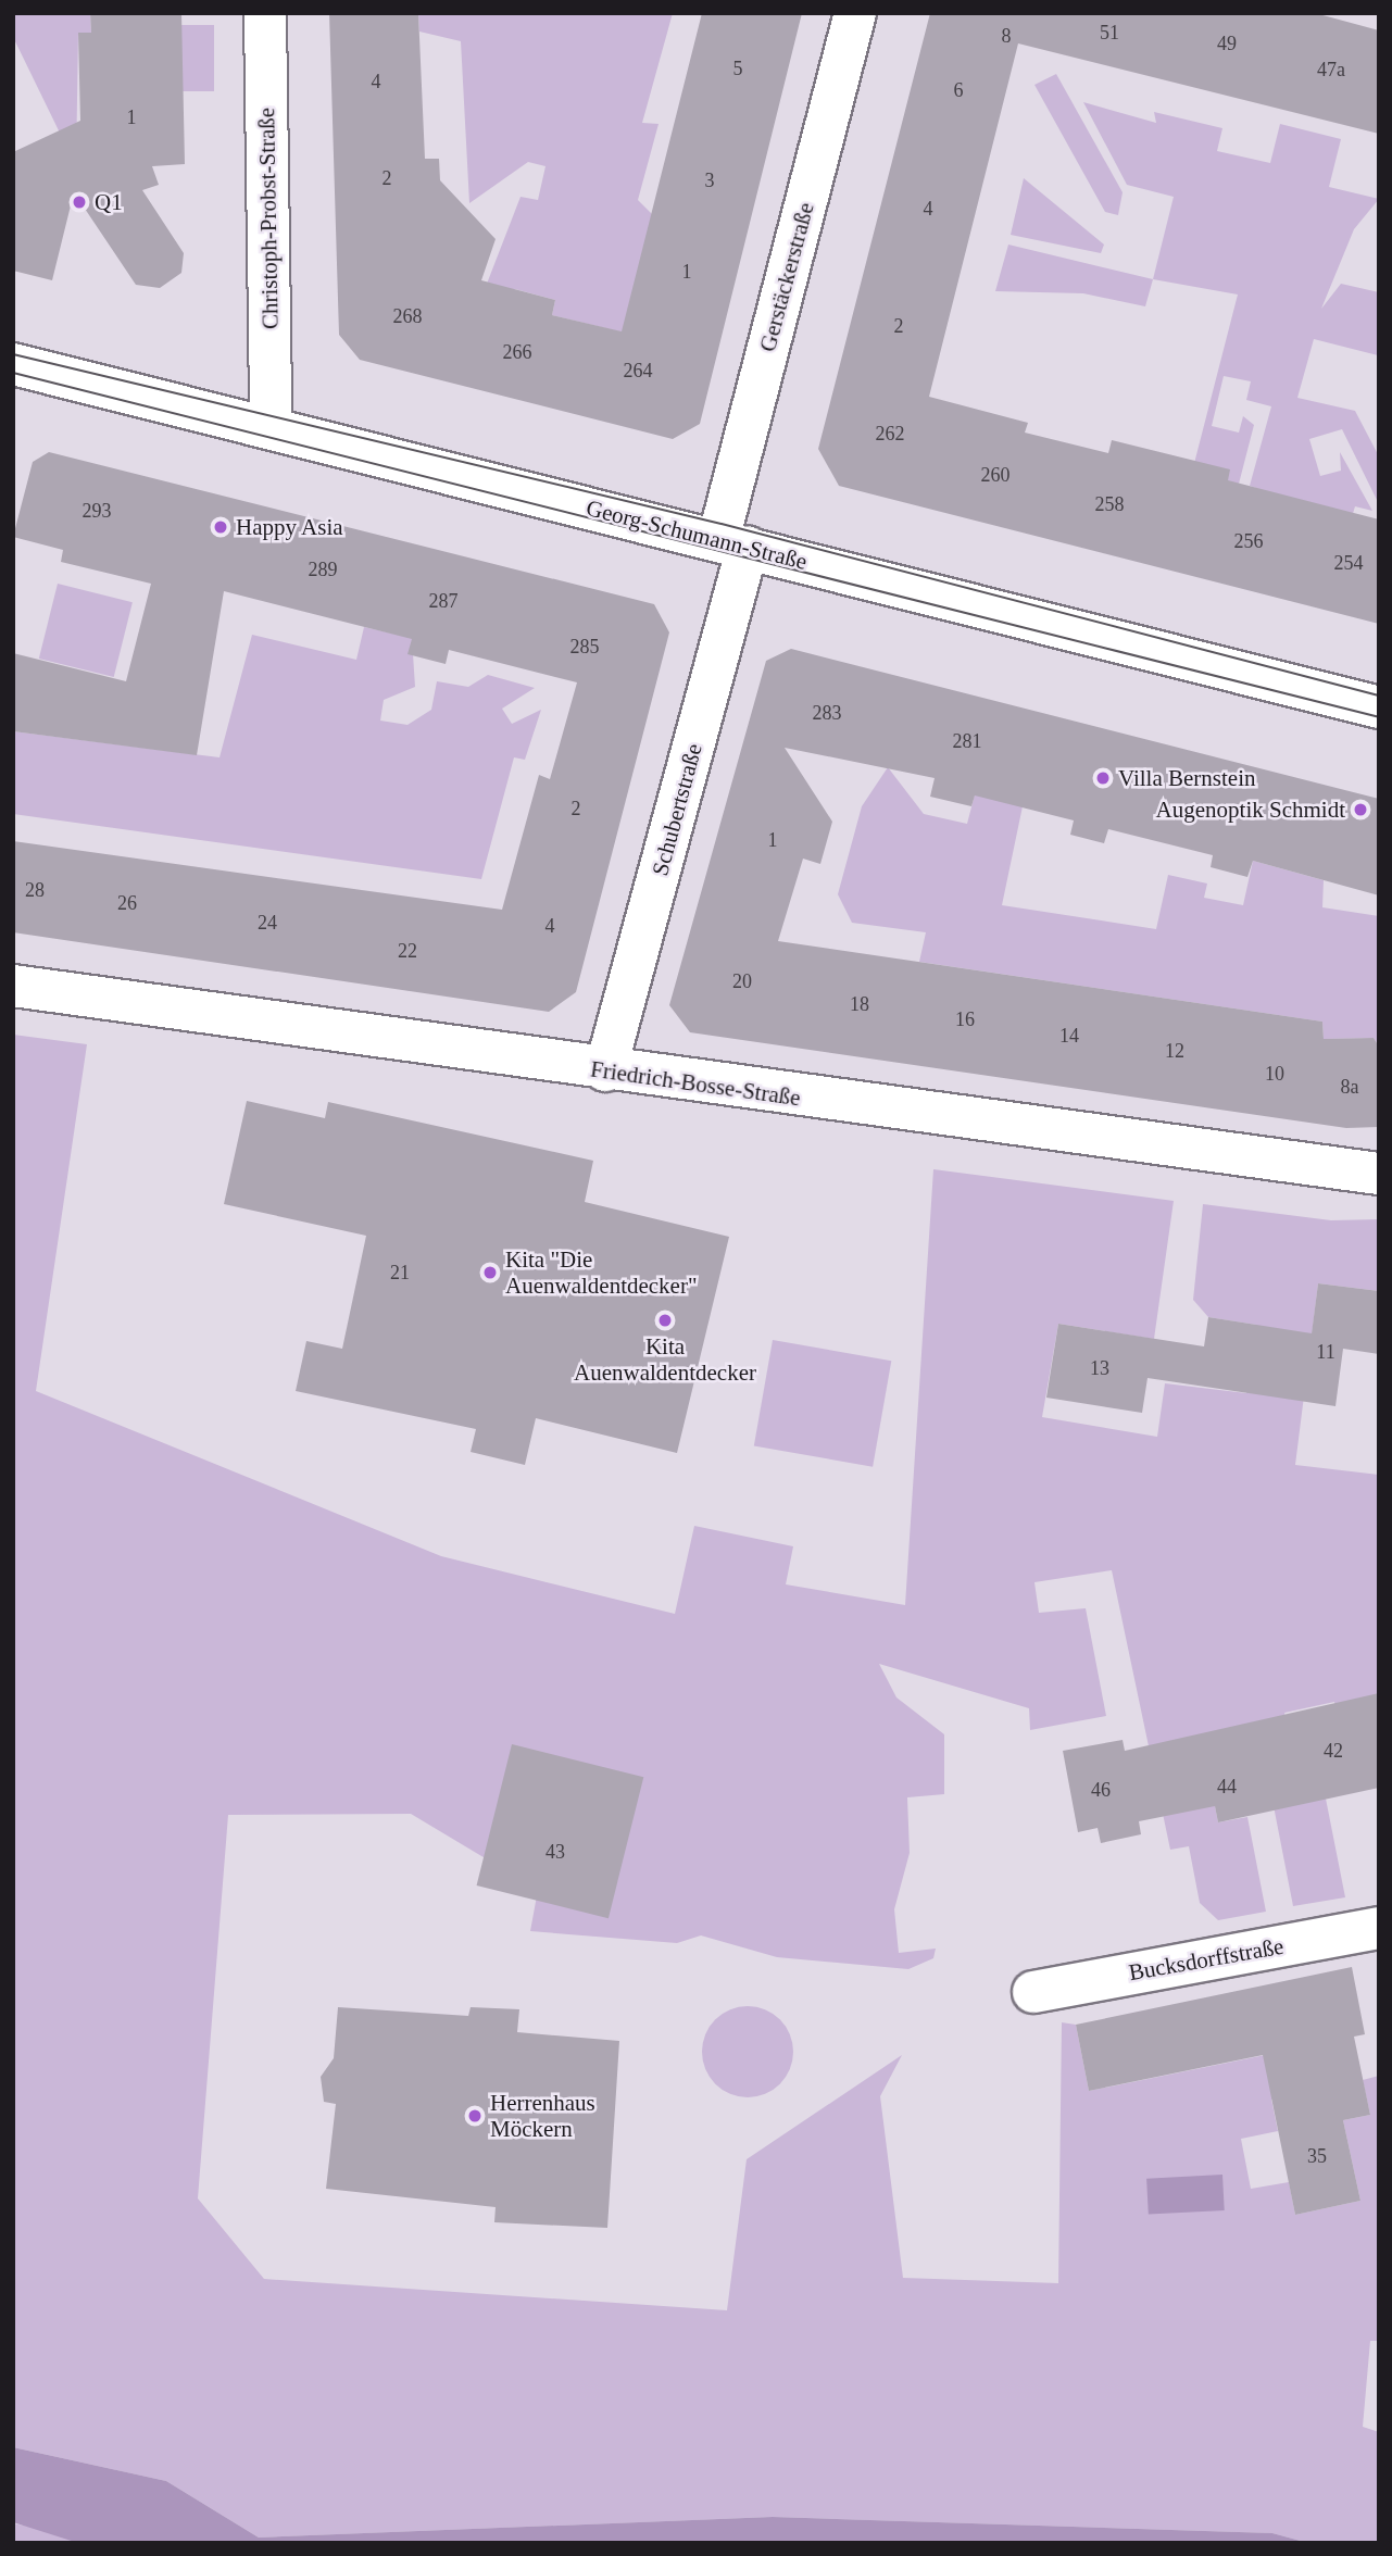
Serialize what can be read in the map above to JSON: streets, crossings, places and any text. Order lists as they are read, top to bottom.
{
  "streets": {
    "street": [
      "Christoph-Probst-Straße",
      "Gerstäckerstraße",
      "Georg-Schumann-Straße",
      "Schubertstraße",
      "Friedrich-Bosse-Straße",
      "Bucksdorffstraße"
    ]
  },
  "crossings": [
    ["Christoph-Probst-Straße", "Georg-Schumann-Straße"],
    ["Gerstäckerstraße", "Georg-Schumann-Straße"],
    ["Gerstäckerstraße", "Schubertstraße"],
    ["Georg-Schumann-Straße", "Schubertstraße"],
    ["Schubertstraße", "Friedrich-Bosse-Straße"]
  ],
  "places": [
    "Q1",
    "Happy Asia",
    "Villa Bernstein",
    "Augenoptik Schmidt",
    "Kita \"Die Auenwaldentdecker\"",
    "Kita Auenwaldentdecker",
    "Herrenhaus Möckern"
  ],
  "house_numbers": [
    "51",
    "8",
    "49",
    "5",
    "47a",
    "4",
    "6",
    "1",
    "2",
    "3",
    "4",
    "1",
    "268",
    "2",
    "266",
    "264",
    "262",
    "260",
    "258",
    "293",
    "256",
    "254",
    "289",
    "287",
    "285",
    "283",
    "281",
    "2",
    "1",
    "28",
    "26",
    "24",
    "4",
    "22",
    "20",
    "18",
    "16",
    "14",
    "12",
    "10",
    "8a",
    "21",
    "11",
    "13",
    "42",
    "44",
    "46",
    "43",
    "35"
  ]
}
